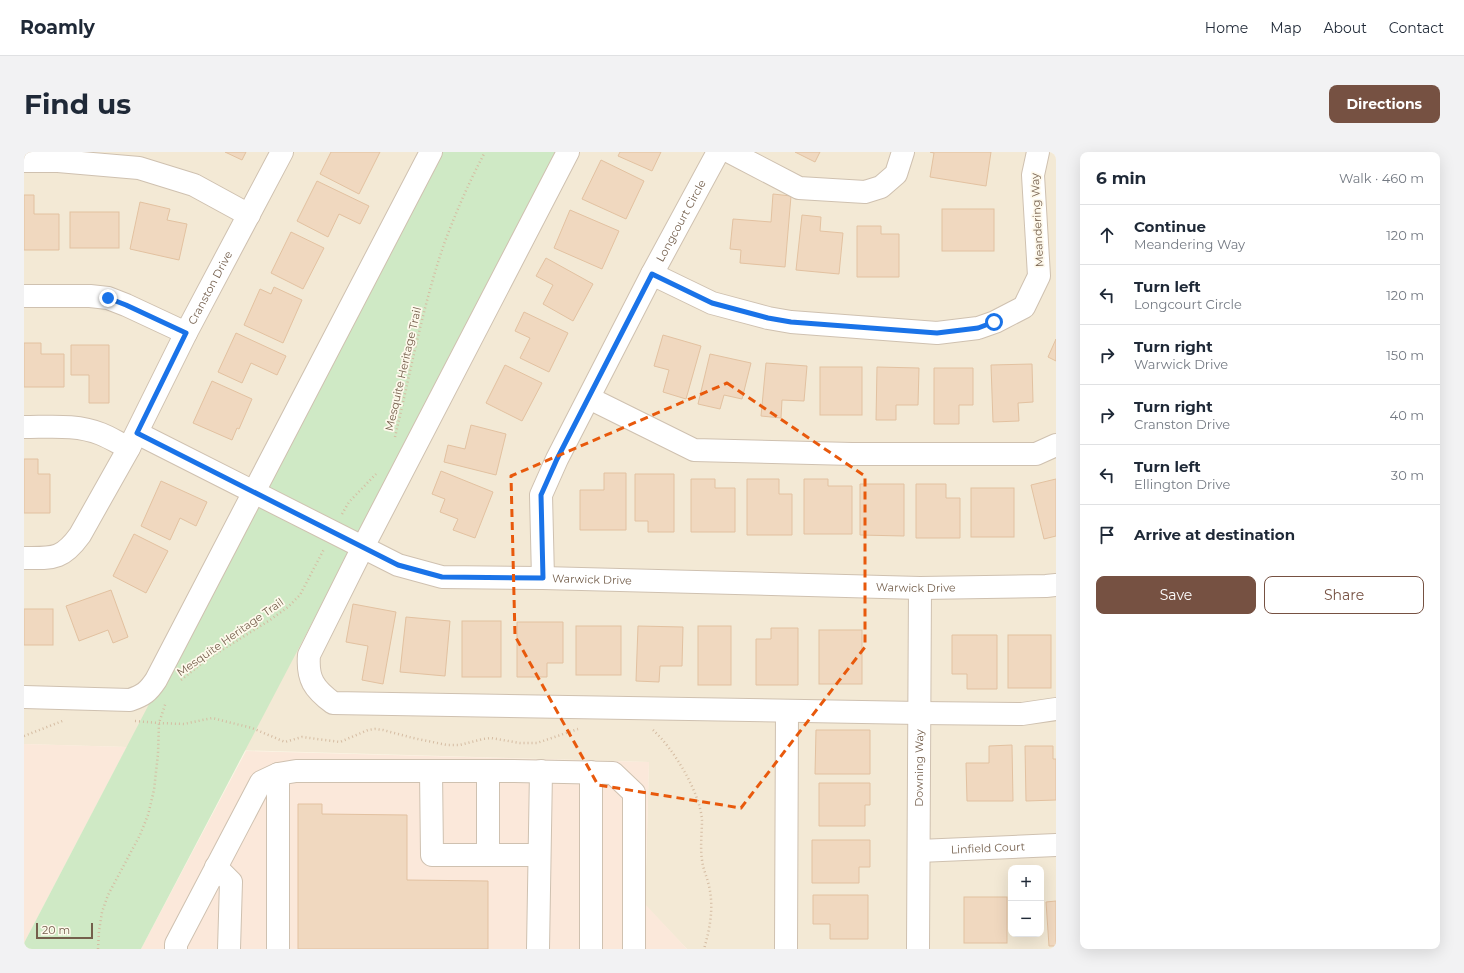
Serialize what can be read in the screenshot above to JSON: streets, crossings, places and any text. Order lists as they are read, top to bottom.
{
  "streets": {
    "street": [
      "Meandering Way",
      "Longcourt Circle",
      "Cranston Drive",
      "Warwick Drive",
      "Downing Way",
      "Linfield Court"
    ],
    "path": ["Mesquite Heritage Trail"]
  },
  "crossings": [
    ["Meandering Way", "Longcourt Circle"],
    ["Longcourt Circle", "Warwick Drive"],
    ["Cranston Drive", "Warwick Drive"],
    ["Mesquite Heritage Trail", "Warwick Drive"],
    ["Warwick Drive", "Downing Way"],
    ["Downing Way", "Linfield Court"]
  ],
  "scale_bar": "20 m",
  "page": {
    "header": "Roamly",
    "nav": [
      "Home",
      "Map",
      "About",
      "Contact"
    ],
    "buttons": [
      "Directions",
      ["Save", "Share"]
    ],
    "title": "Find us",
    "heading": ["6 min", "Walk · 460 m"],
    "list": [
      ["Continue", "Meandering Way", "120 m"],
      ["Turn left", "Longcourt Circle", "120 m"],
      ["Turn right", "Warwick Drive", "150 m"],
      ["Turn right", "Cranston Drive", "40 m"],
      ["Turn left", "Ellington Drive", "30 m"],
      "Arrive at destination"
    ],
    "map_buttons": ["+", "−"],
    "scale": "20 m"
  }
}
